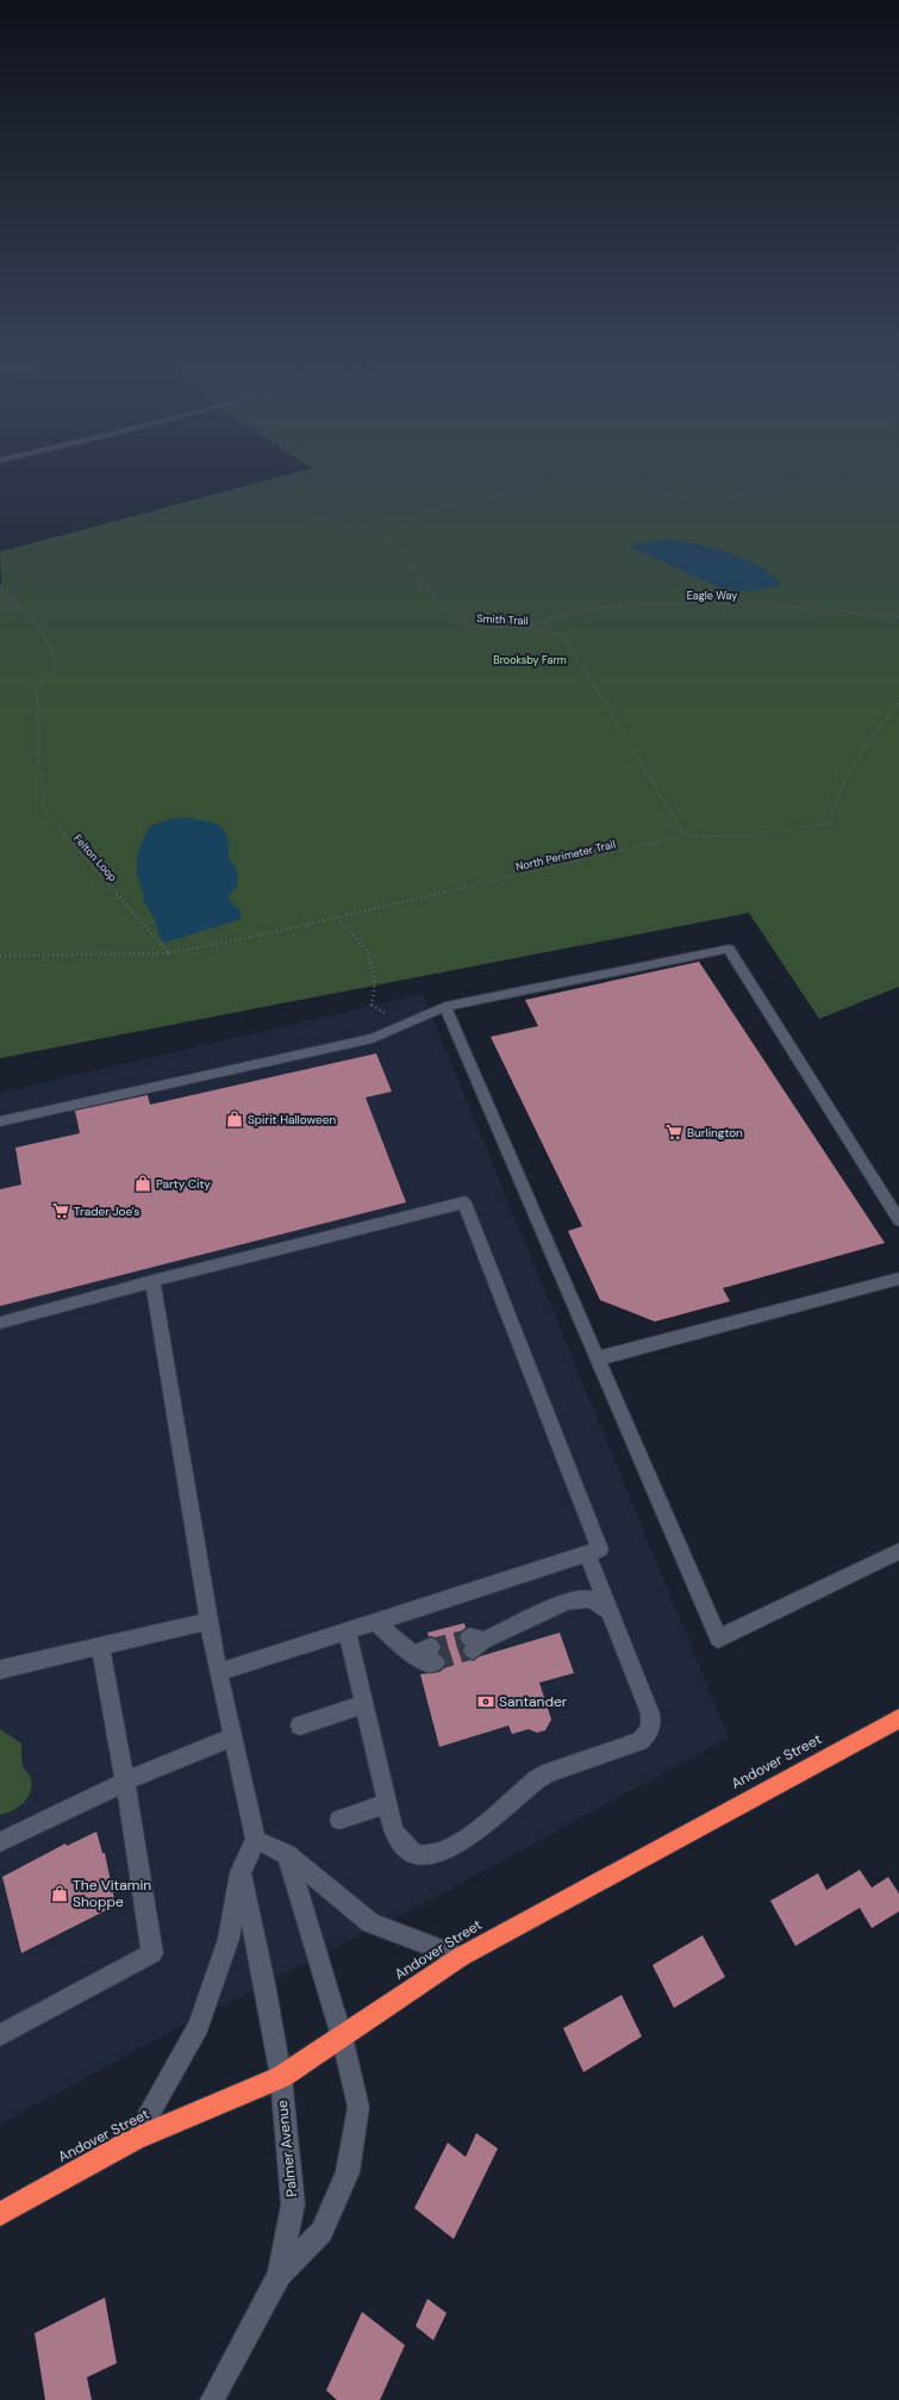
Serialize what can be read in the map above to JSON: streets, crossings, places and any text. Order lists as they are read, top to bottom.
{
  "streets": {
    "highway": ["Andover Street"],
    "street": ["Palmer Avenue"],
    "path": [
      "Eagle Way",
      "Smith Trail",
      "North Perimeter Trail",
      "Felton Loop"
    ]
  },
  "crossings": [
    ["Eagle Way", "Smith Trail"],
    ["Smith Trail", "North Perimeter Trail"],
    ["North Perimeter Trail", "Felton Loop"],
    ["Andover Street", "Palmer Avenue"]
  ],
  "parks": ["Brooksby Farm"],
  "places": {
    "shop": ["Spirit Halloween", "Party City", "The Vitamin Shoppe"],
    "supermarket": ["Burlington", "Trader Joe's"],
    "bank": ["Santander"]
  }
}
